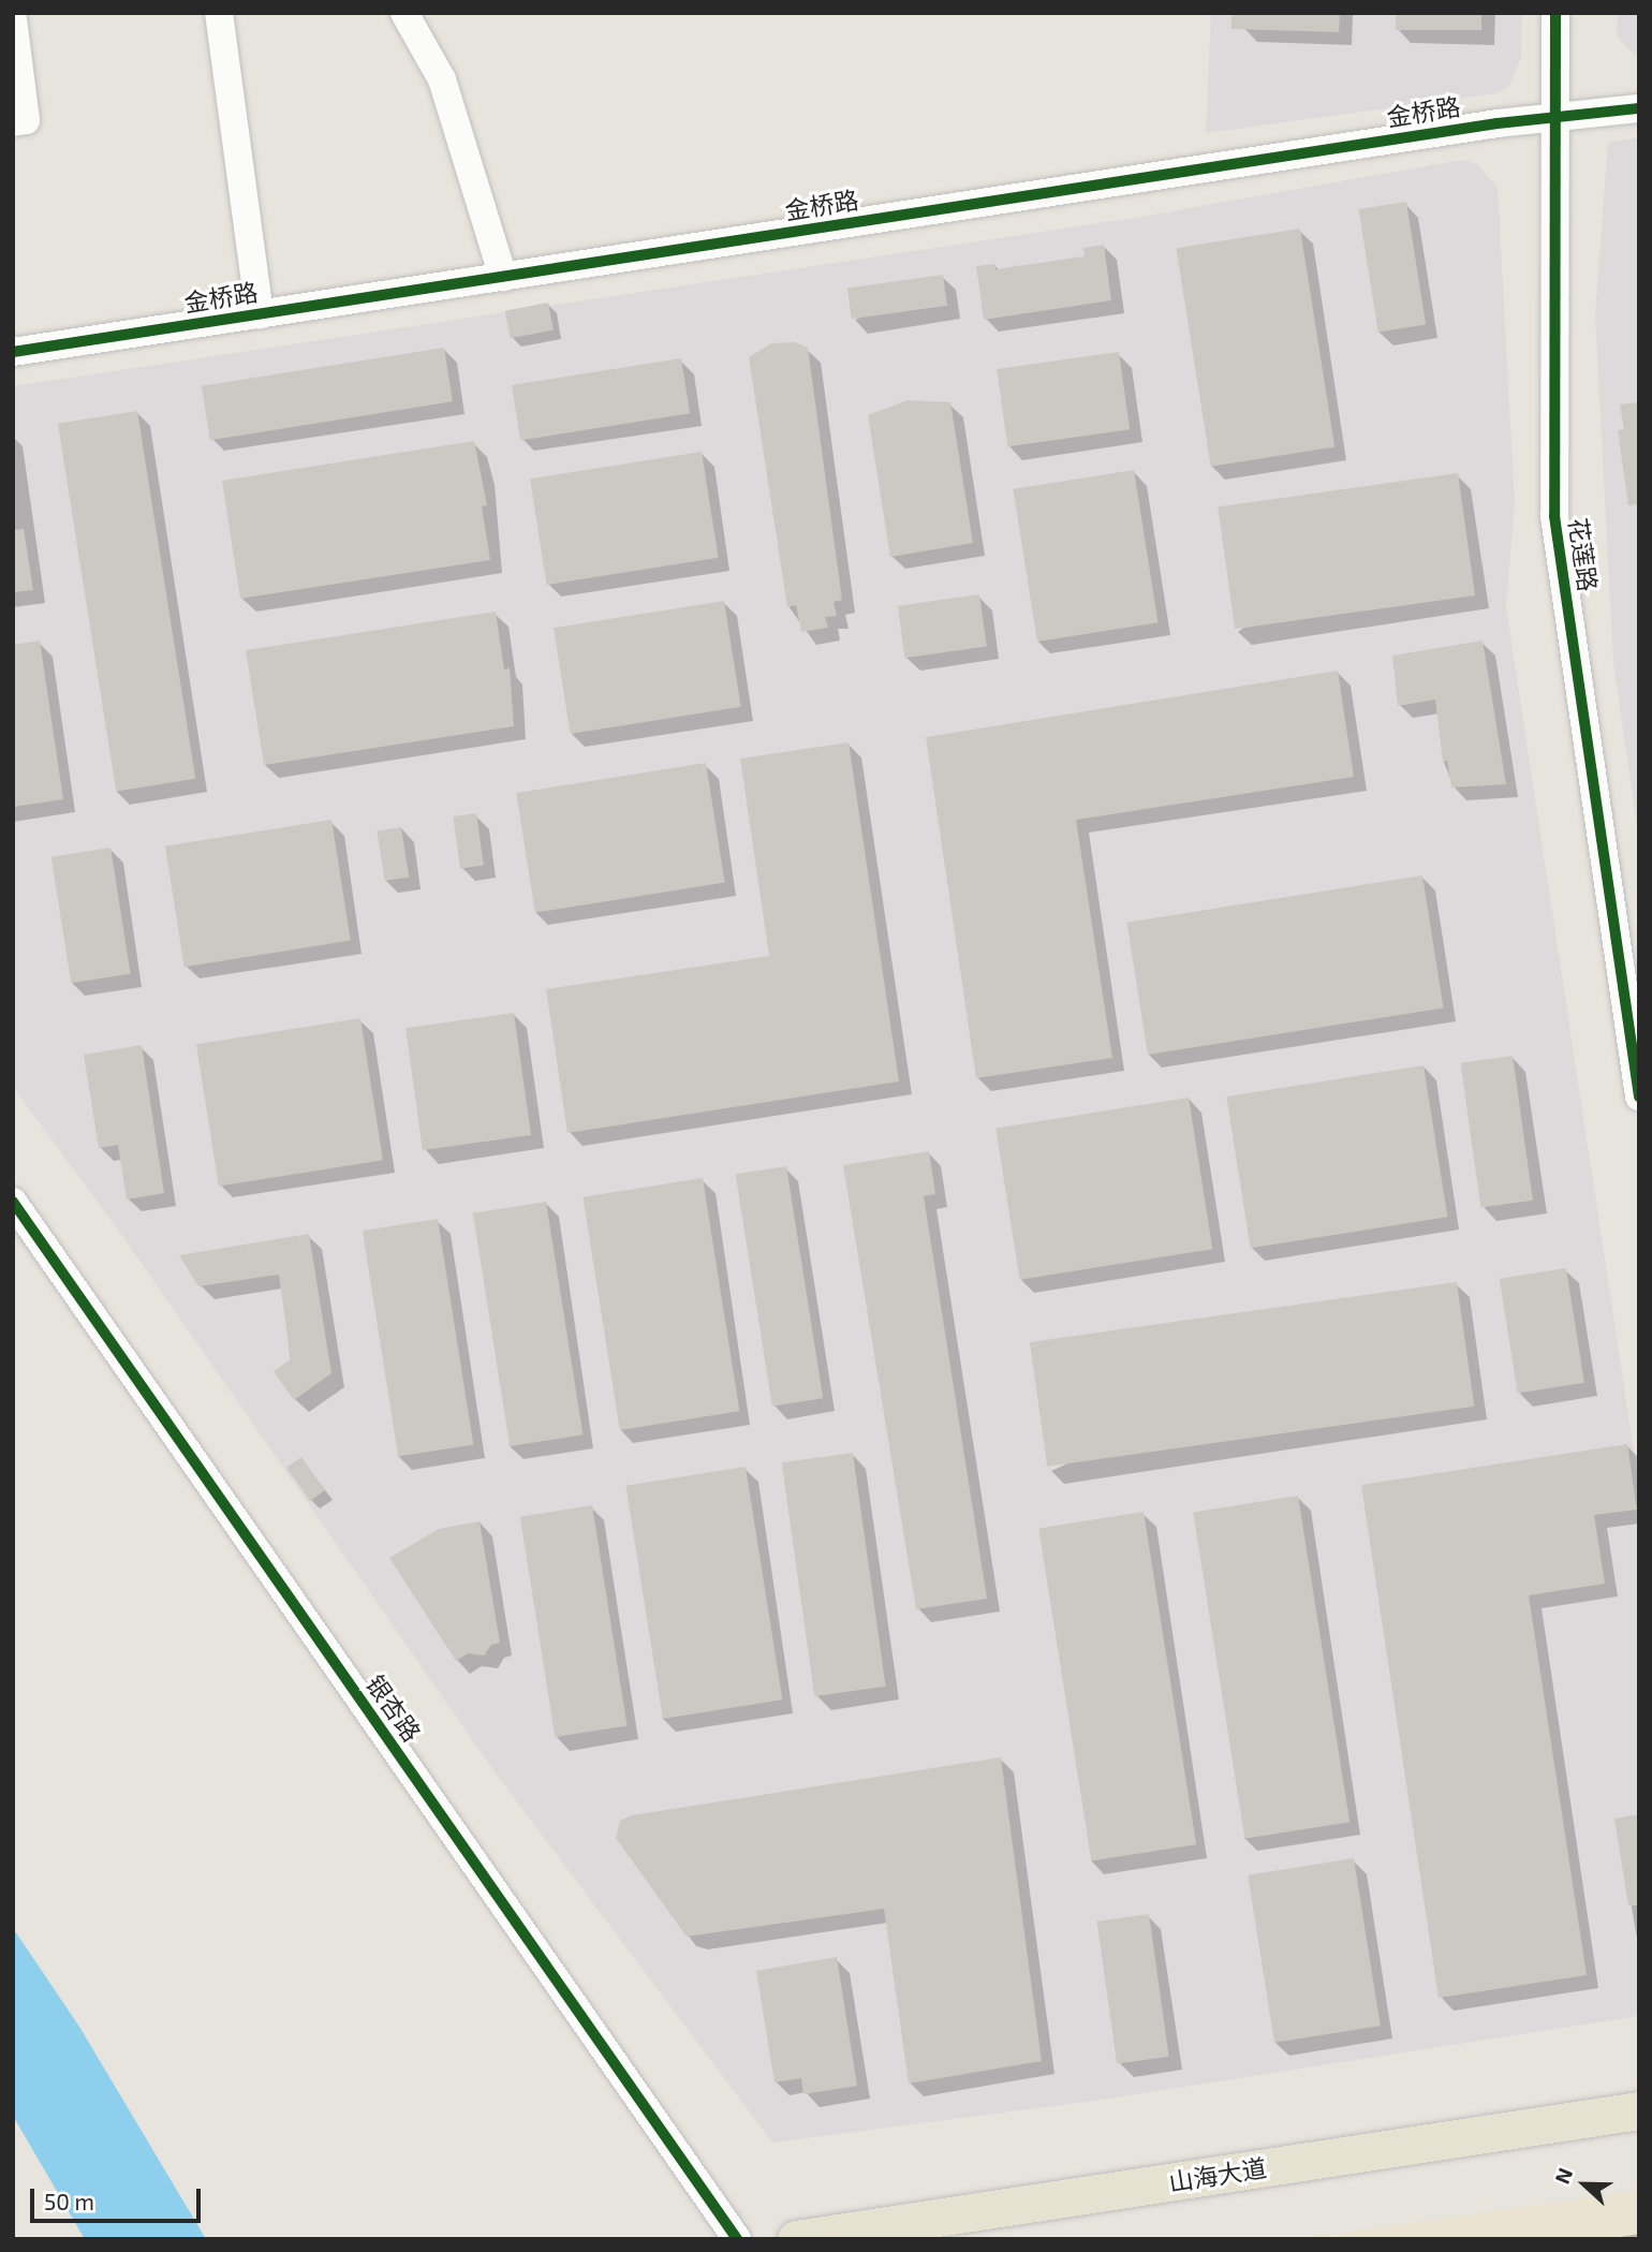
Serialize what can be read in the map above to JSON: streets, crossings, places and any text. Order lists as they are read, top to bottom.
{
  "streets": {
    "main road": ["山海大道"],
    "street": ["金桥路", "花莲路", "银杏路"]
  },
  "crossings": [
    ["金桥路", "花莲路"]
  ],
  "scale_bar": "50 m",
  "north": "left"
}
